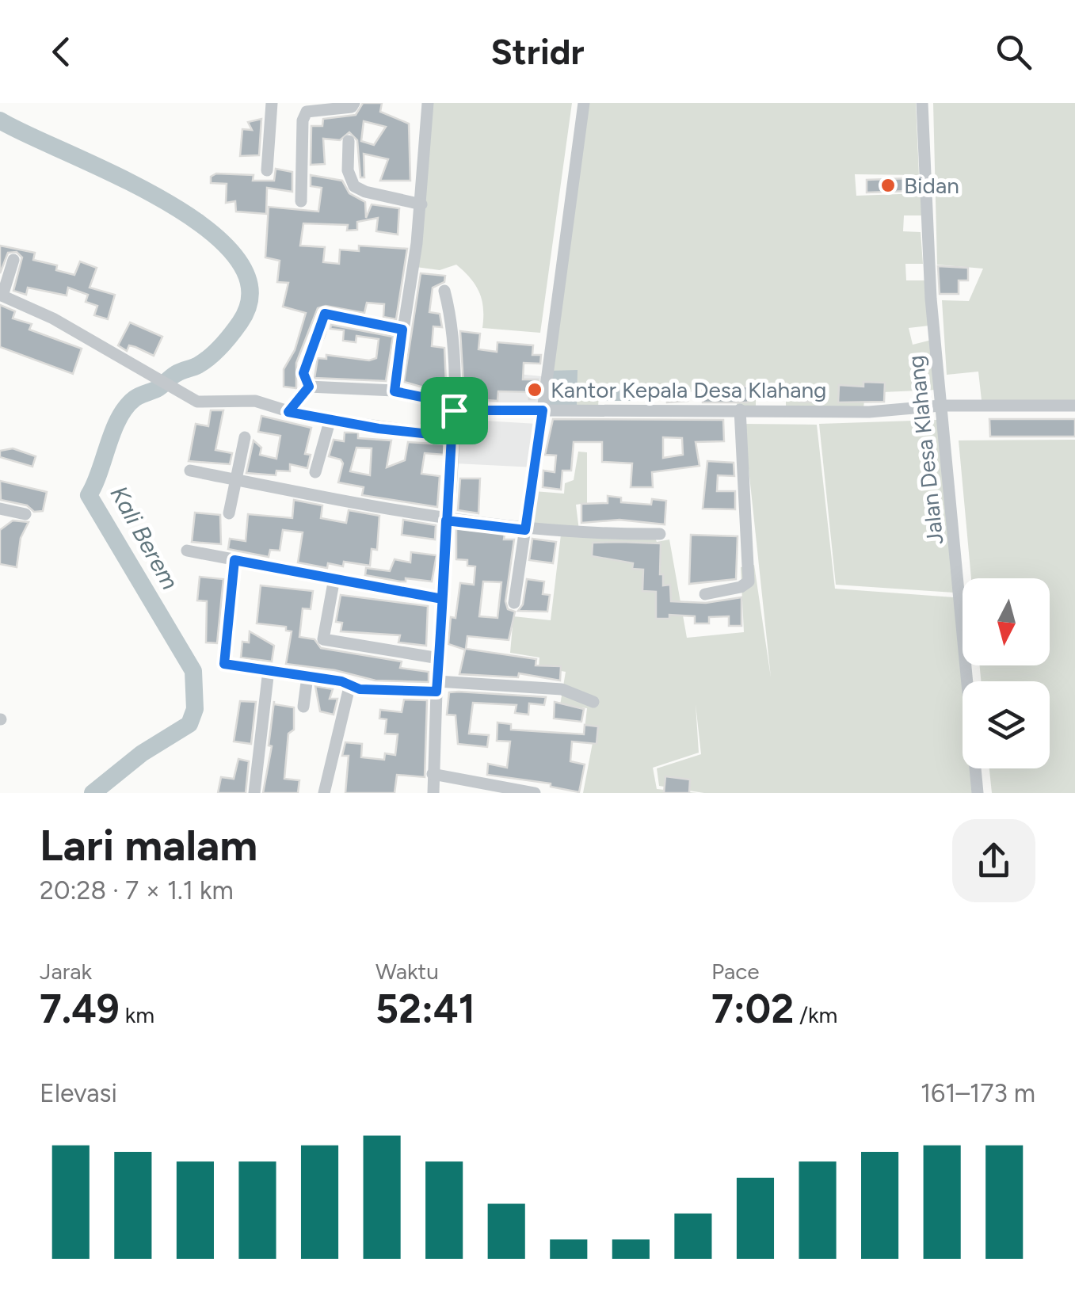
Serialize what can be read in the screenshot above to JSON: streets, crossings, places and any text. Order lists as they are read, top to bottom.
{
  "streets": {
    "street": ["Jalan Desa Klahang"]
  },
  "water": ["Kali Berem"],
  "places": ["Bidan", "Kantor Kepala Desa Klahang"],
  "north": "bottom",
  "page": {
    "header": "Stridr",
    "heading": ["Lari malam", "20:28 · 7 × 1.1 km"],
    "stats": [
      ["Jarak", "7.49 km"],
      ["Waktu", "52:41"],
      ["Pace", "7:02 /km"]
    ],
    "chart": ["Elevasi", "161–173 m"]
  }
}
